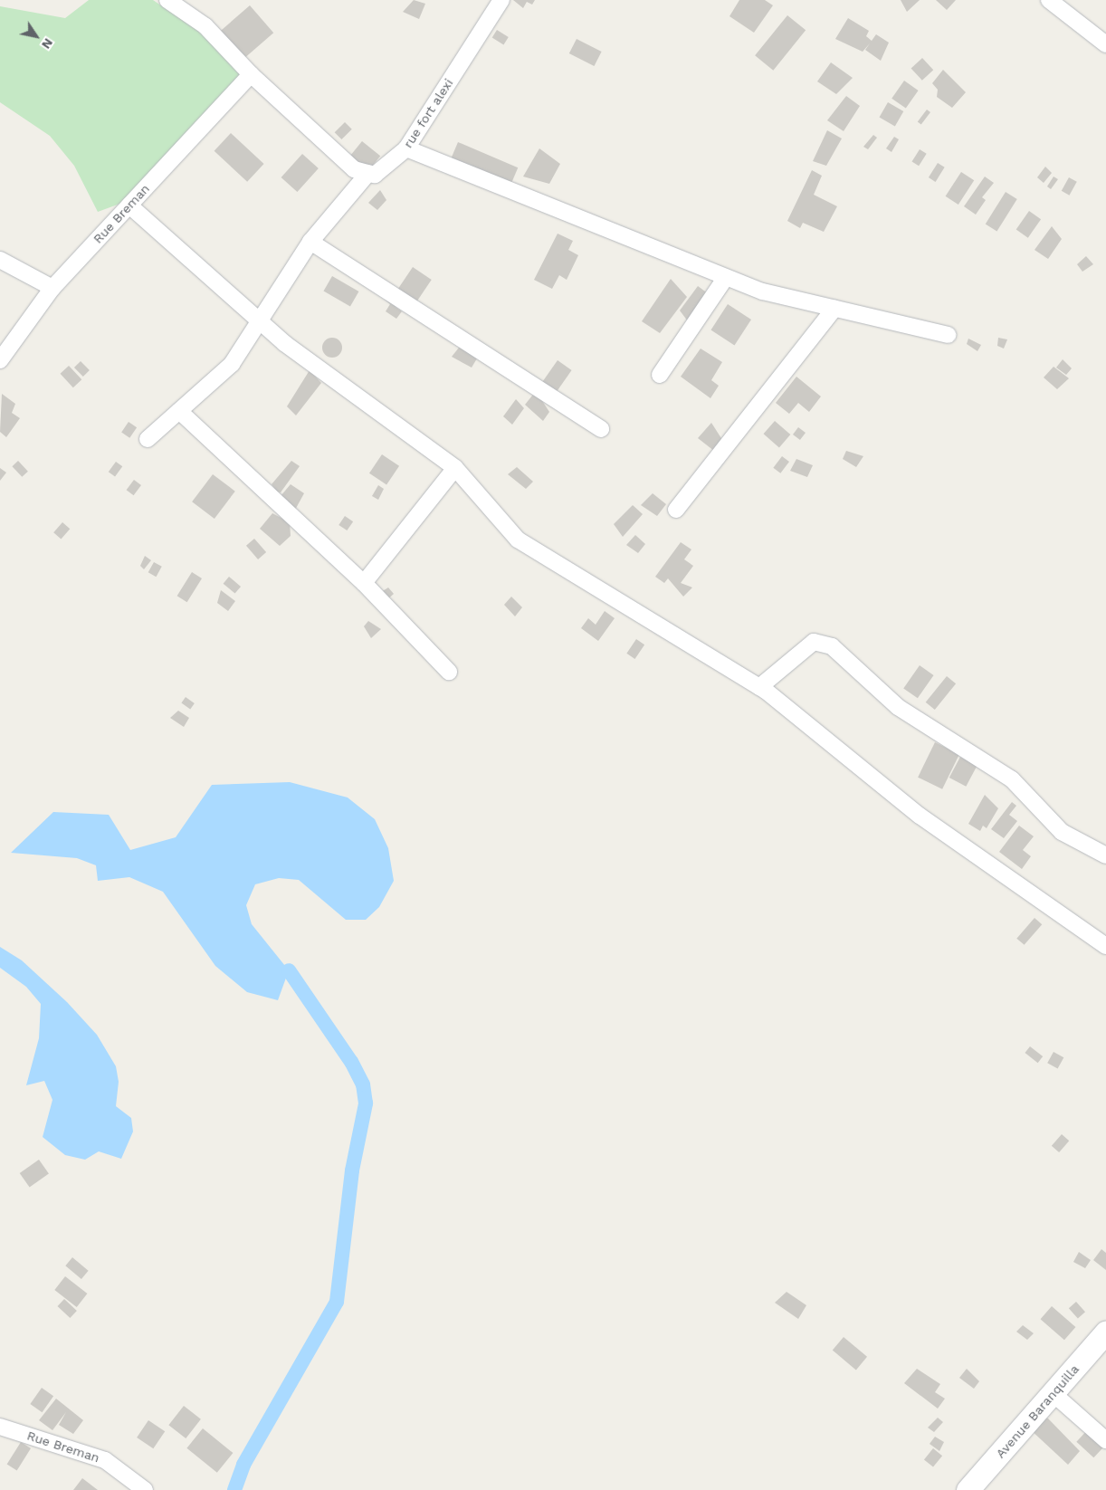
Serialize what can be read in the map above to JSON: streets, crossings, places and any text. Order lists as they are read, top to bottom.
{
  "streets": {
    "main road": ["Avenue Baranquilla"],
    "street": ["rue fort alexi", "Rue Breman"]
  },
  "north": "bottom right"
}
